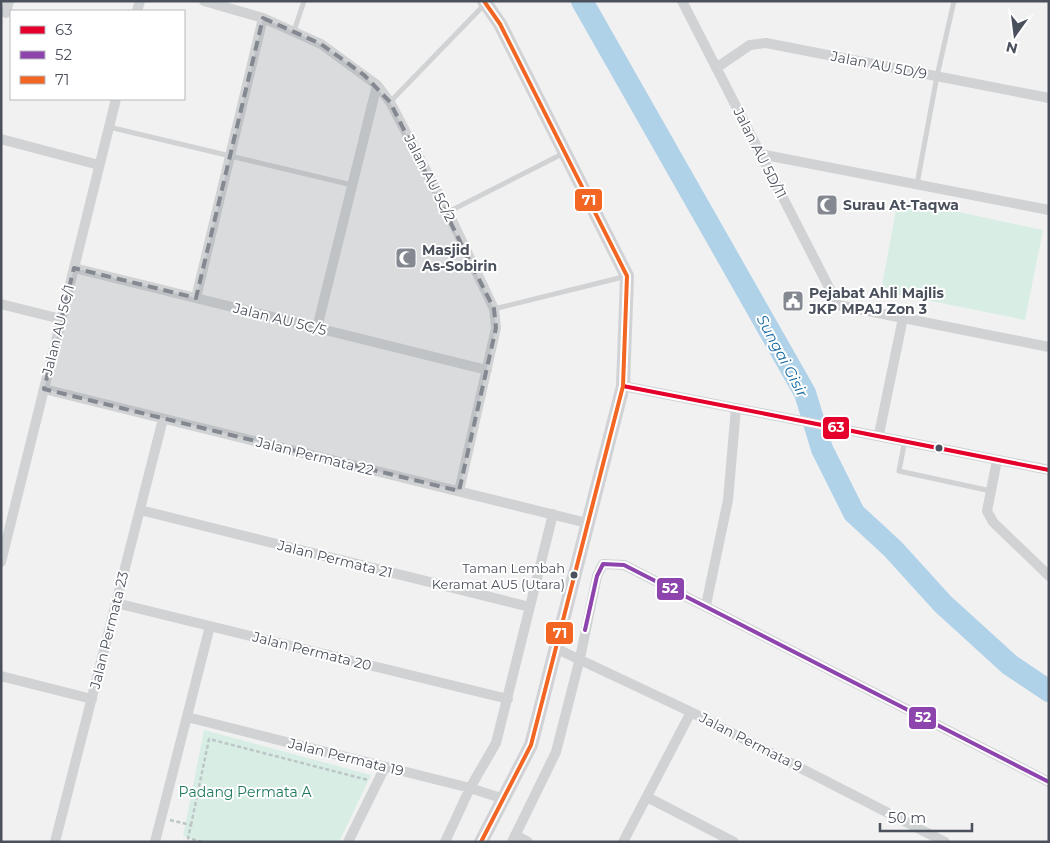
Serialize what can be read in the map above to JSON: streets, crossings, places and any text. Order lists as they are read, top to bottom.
{
  "streets": {
    "street": [
      "Jalan AU 5D/9",
      "Jalan AU 5D/11",
      "Jalan AU 5C/2",
      "Jalan AU 5C/5",
      "Jalan AU 5C/1",
      "Jalan Permata 22",
      "Jalan Permata 21",
      "Jalan Permata 23",
      "Jalan Permata 20",
      "Jalan Permata 9",
      "Jalan Permata 19"
    ]
  },
  "crossings": [
    ["Jalan AU 5D/9", "Jalan AU 5D/11"],
    ["Jalan AU 5C/2", "Jalan AU 5C/5"],
    ["Jalan AU 5C/2", "Jalan Permata 22"],
    ["Jalan AU 5C/5", "Jalan AU 5C/1"],
    ["Jalan AU 5C/1", "Jalan Permata 22"],
    ["Jalan Permata 22", "Jalan Permata 23"],
    ["Jalan Permata 21", "Jalan Permata 23"],
    ["Jalan Permata 23", "Jalan Permata 20"]
  ],
  "water": ["Sungai Gisir"],
  "parks": ["Padang Permata A"],
  "places": {
    "mosque": ["Surau At-Taqwa", "Masjid As-Sobirin"],
    "public building": ["Pejabat Ahli Majlis JKP MPAJ Zon 3"],
    "other": ["Taman Lembah Keramat AU5 (Utara)"]
  },
  "lines": ["transit line 71", "transit line 63", "transit line 52"],
  "legend": ["63", "52", "71"],
  "scale_bar": "50 m",
  "north": "bottom"
}
